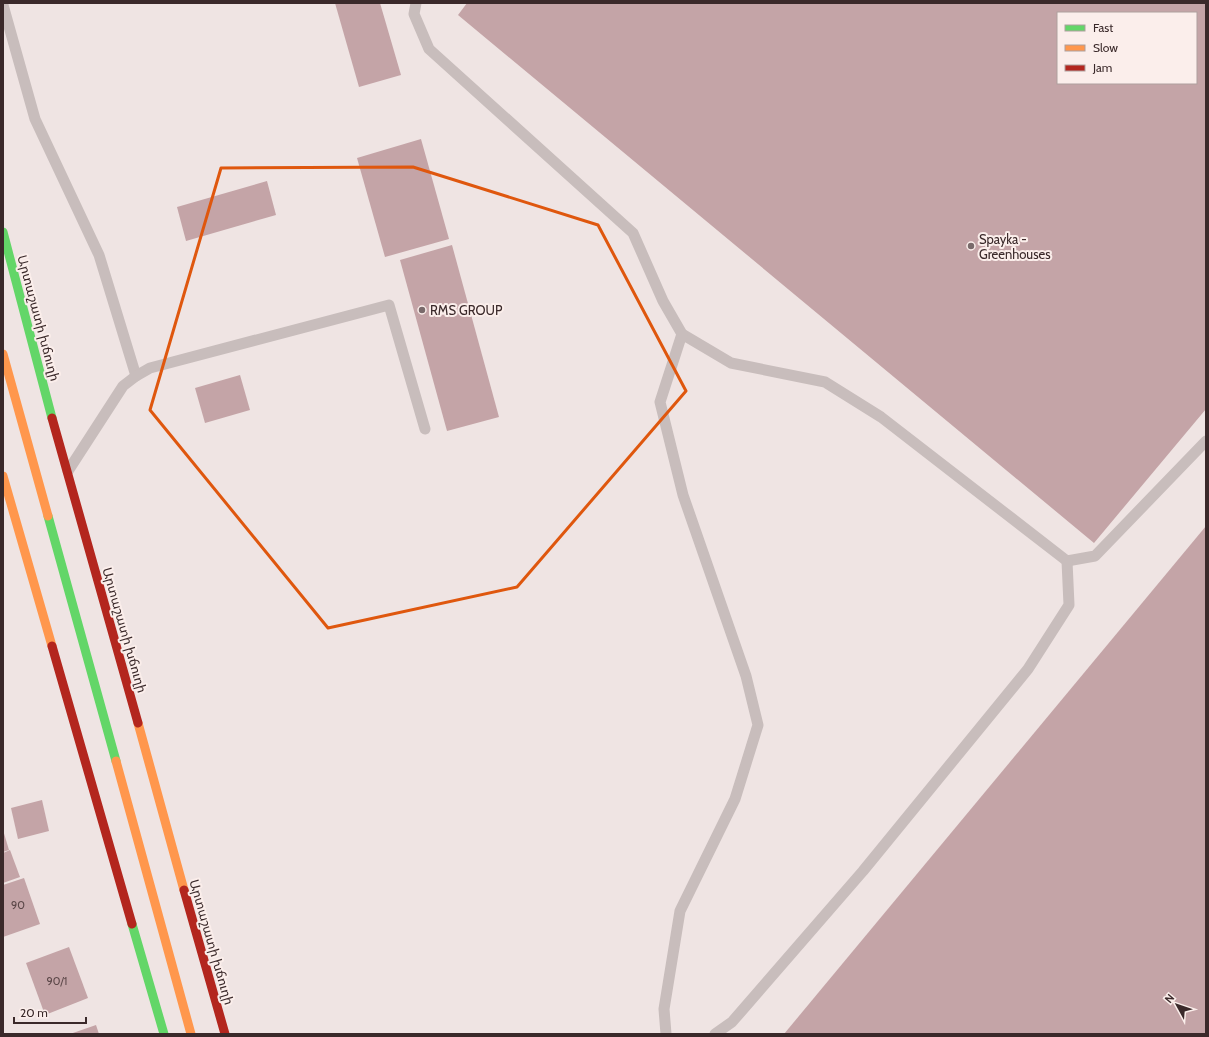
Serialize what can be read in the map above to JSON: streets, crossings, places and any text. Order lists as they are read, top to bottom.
{
  "streets": {
    "main road": ["Արտաշատի խճուղի"]
  },
  "places": ["Spayka - Greenhouses", "RMS GROUP"],
  "house_numbers": ["90", "90/1"],
  "legend": ["Fast", "Slow", "Jam"],
  "scale_bar": "20 m",
  "north": "top left"
}
